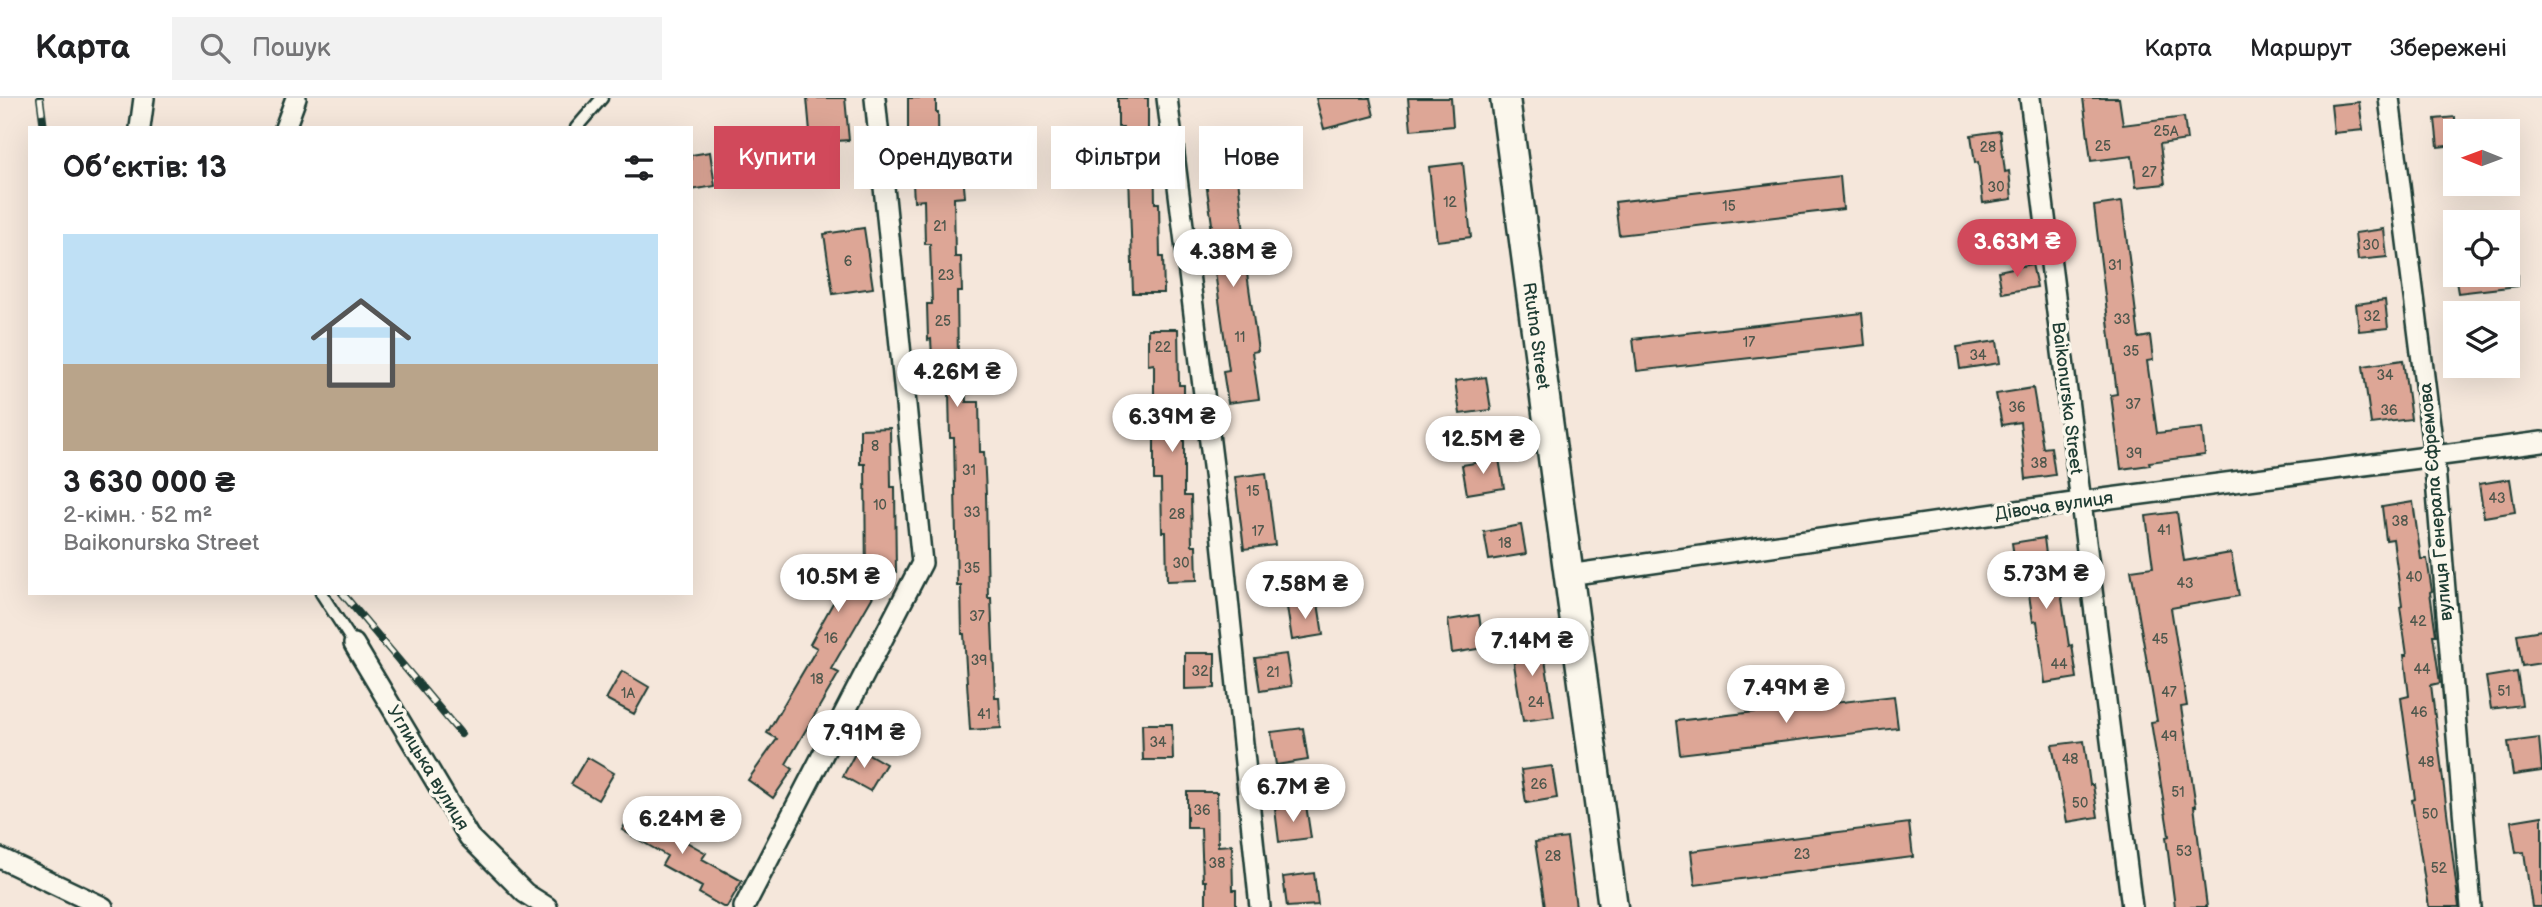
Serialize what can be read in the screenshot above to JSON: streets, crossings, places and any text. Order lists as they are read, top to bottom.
{
  "streets": {
    "main road": ["Rtutna Street"],
    "street": [
      "Baikonurska Street",
      "вулиця Генерала Єфремова",
      "Дівоча вулиця",
      "Углицька вулиця"
    ]
  },
  "crossings": [
    ["Rtutna Street", "Дівоча вулиця"],
    ["Baikonurska Street", "Дівоча вулиця"],
    ["вулиця Генерала Єфремова", "Дівоча вулиця"]
  ],
  "house_numbers": [
    "25А",
    "25",
    "28",
    "27",
    "30",
    "12",
    "15",
    "21",
    "30",
    "6",
    "31",
    "23",
    "32",
    "33",
    "25",
    "11",
    "17",
    "22",
    "35",
    "34",
    "34",
    "37",
    "36",
    "36",
    "8",
    "39",
    "38",
    "31",
    "15",
    "43",
    "10",
    "33",
    "28",
    "38",
    "41",
    "17",
    "18",
    "30",
    "35",
    "40",
    "43",
    "37",
    "42",
    "16",
    "45",
    "39",
    "44",
    "44",
    "32",
    "21",
    "18",
    "51",
    "47",
    "1А",
    "24",
    "46",
    "41",
    "49",
    "34",
    "48",
    "48",
    "26",
    "51",
    "50",
    "36",
    "50",
    "53",
    "23",
    "28",
    "38",
    "52"
  ],
  "north": "left",
  "page": {
    "header": "Карта",
    "search": "Пошук",
    "nav": ["Карта", "Маршрут", "Збережені"],
    "chip": [
      "Купити",
      "Орендувати",
      "Фільтри",
      "Нове"
    ],
    "heading": "Об’єктів: 13",
    "list": [
      {
        "name": "3 630 000 ₴",
        "note": "2-кімн. · 52 m² · Baikonurska Street"
      }
    ],
    "price": [
      "3.63M ₴",
      "4.38M ₴",
      "4.26M ₴",
      "6.39M ₴",
      "12.5M ₴",
      "5.73M ₴",
      "10.5M ₴",
      "7.58M ₴",
      "7.14M ₴",
      "7.49M ₴",
      "7.91M ₴",
      "6.7M ₴",
      "6.24M ₴"
    ]
  }
}
